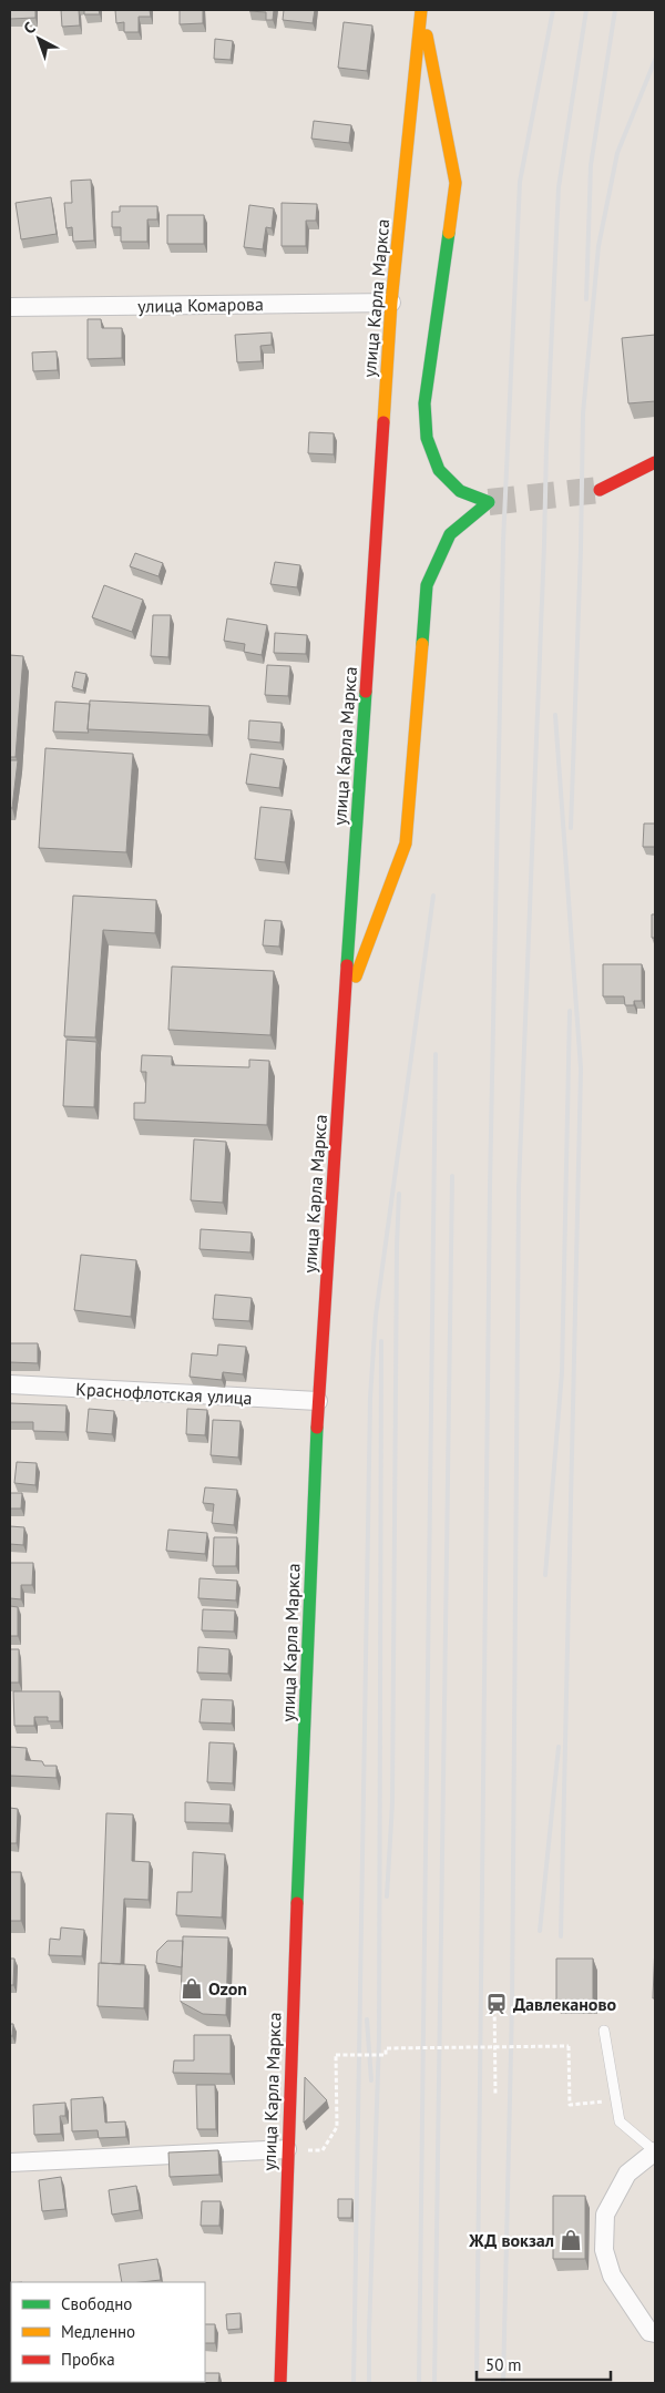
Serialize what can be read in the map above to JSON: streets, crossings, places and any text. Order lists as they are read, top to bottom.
{
  "streets": {
    "street": ["улица Карла Маркса", "улица Комарова", "Краснофлотская улица"]
  },
  "crossings": [
    ["улица Карла Маркса", "улица Комарова"],
    ["улица Карла Маркса", "Краснофлотская улица"]
  ],
  "places": {
    "shop": ["Ozon", "ЖД вокзал"],
    "station": ["Давлеканово"]
  },
  "legend": ["Свободно", "Медленно", "Пробка"],
  "scale_bar": "50 m",
  "north": "top left"
}
